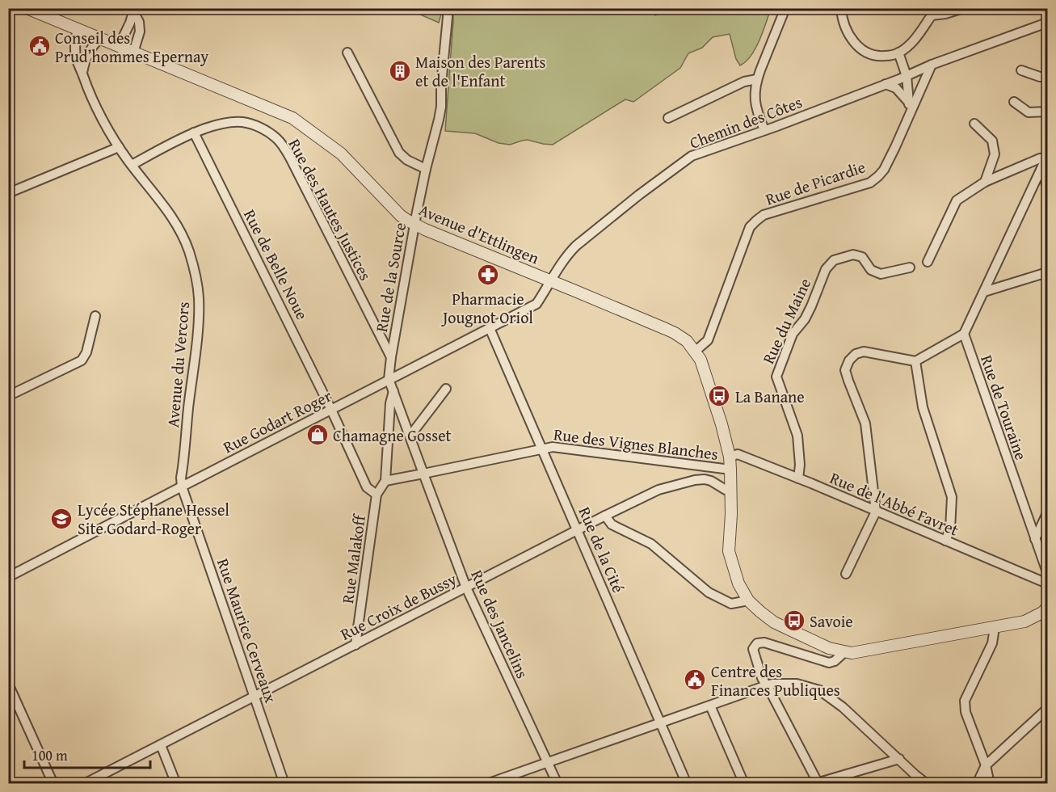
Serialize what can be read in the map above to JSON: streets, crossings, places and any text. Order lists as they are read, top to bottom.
{
  "streets": {
    "street": [
      "Chemin des Côtes",
      "Rue de Picardie",
      "Rue des Hautes Justices",
      "Avenue d'Ettlingen",
      "Rue de Belle Noue",
      "Rue de la Source",
      "Rue du Maine",
      "Avenue du Vercors",
      "Rue de Touraine",
      "Rue Godart Roger",
      "Rue des Vignes Blanches",
      "Rue de l'Abbé Favret",
      "Rue de la Cité",
      "Rue Malakoff",
      "Rue Croix de Bussy",
      "Rue des Jancelins",
      "Rue Maurice Cerveaux"
    ]
  },
  "crossings": [
    ["Chemin des Côtes", "Rue de Picardie"],
    ["Chemin des Côtes", "Avenue d'Ettlingen"],
    ["Chemin des Côtes", "Rue Godart Roger"],
    ["Rue de Picardie", "Avenue d'Ettlingen"],
    ["Rue des Hautes Justices", "Rue de Belle Noue"],
    ["Rue des Hautes Justices", "Rue de la Source"],
    ["Rue des Hautes Justices", "Avenue du Vercors"],
    ["Avenue d'Ettlingen", "Rue de la Source"],
    ["Avenue d'Ettlingen", "Avenue du Vercors"],
    ["Avenue d'Ettlingen", "Rue Godart Roger"],
    ["Rue de Belle Noue", "Rue Godart Roger"],
    ["Rue de Belle Noue", "Rue Malakoff"],
    ["Rue de la Source", "Rue Godart Roger"],
    ["Rue de la Source", "Rue des Jancelins"],
    ["Rue du Maine", "Rue de l'Abbé Favret"],
    ["Avenue du Vercors", "Rue Godart Roger"],
    ["Avenue du Vercors", "Rue Maurice Cerveaux"],
    ["Rue Godart Roger", "Rue de la Cité"],
    ["Rue Godart Roger", "Rue des Jancelins"],
    ["Rue Godart Roger", "Rue Maurice Cerveaux"],
    ["Rue des Vignes Blanches", "Rue de la Cité"],
    ["Rue des Vignes Blanches", "Rue Malakoff"],
    ["Rue des Vignes Blanches", "Rue des Jancelins"],
    ["Rue de la Cité", "Rue Croix de Bussy"],
    ["Rue Malakoff", "Rue Croix de Bussy"],
    ["Rue Croix de Bussy", "Rue des Jancelins"],
    ["Rue Croix de Bussy", "Rue Maurice Cerveaux"]
  ],
  "places": {
    "public building": ["Conseil des Prud’hommes Epernay", "Centre des Finances Publiques"],
    "building": ["Maison des Parents et de l'Enfant"],
    "pharmacy": ["Pharmacie Jougnot Oriol"],
    "bus stop": ["La Banane", "Savoie"],
    "shop": ["Chamagne Gosset"],
    "school or university": ["Lycée Stéphane Hessel Site Godard-Roger"]
  },
  "scale_bar": "100 m"
}
